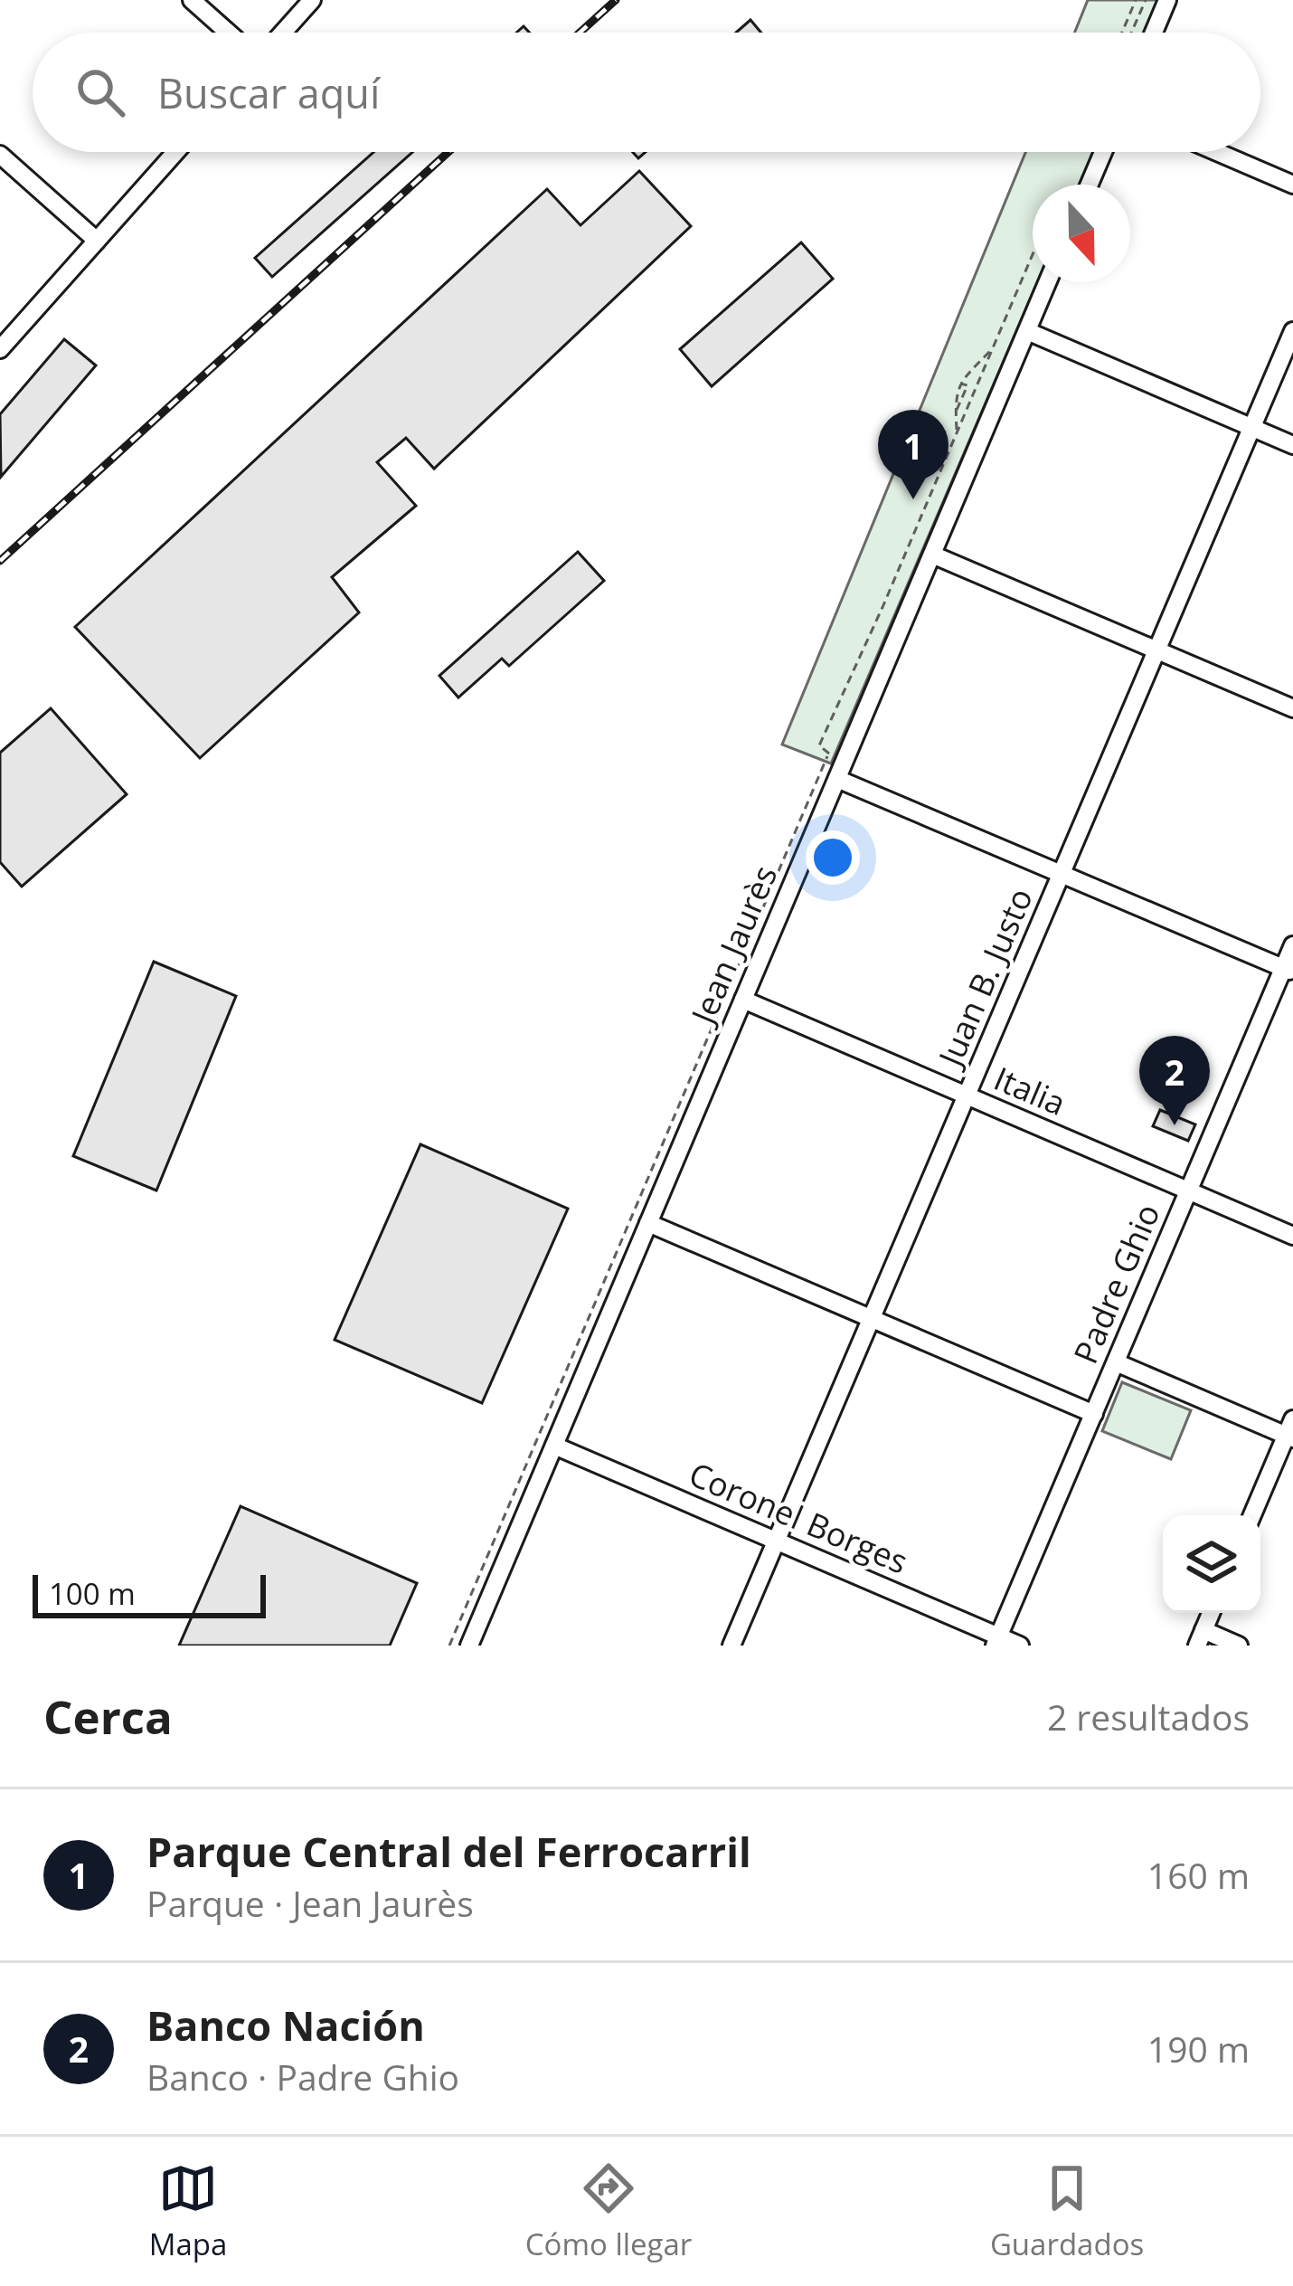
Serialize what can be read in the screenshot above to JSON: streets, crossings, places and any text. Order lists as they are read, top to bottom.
{
  "streets": {
    "street": [
      "Jean Jaurès",
      "Juan B. Justo",
      "Italia",
      "Padre Ghio",
      "Coronel Borges"
    ]
  },
  "crossings": [
    ["Jean Jaurès", "Italia"],
    ["Jean Jaurès", "Coronel Borges"],
    ["Juan B. Justo", "Italia"],
    ["Juan B. Justo", "Coronel Borges"],
    ["Italia", "Padre Ghio"],
    ["Padre Ghio", "Coronel Borges"]
  ],
  "scale_bar": "100 m",
  "north": "bottom",
  "page": {
    "search": "Buscar aquí",
    "pins": ["1", "2"],
    "scale": "100 m",
    "heading": ["Cerca", "2 resultados"],
    "list": [
      {
        "mark": "1",
        "name": "Parque Central del Ferrocarril",
        "note": "Parque · Jean Jaurès",
        "value": "160 m"
      },
      {
        "mark": "2",
        "name": "Banco Nación",
        "note": "Banco · Padre Ghio",
        "value": "190 m"
      }
    ],
    "nav": ["Mapa", "Cómo llegar", "Guardados"]
  }
}
